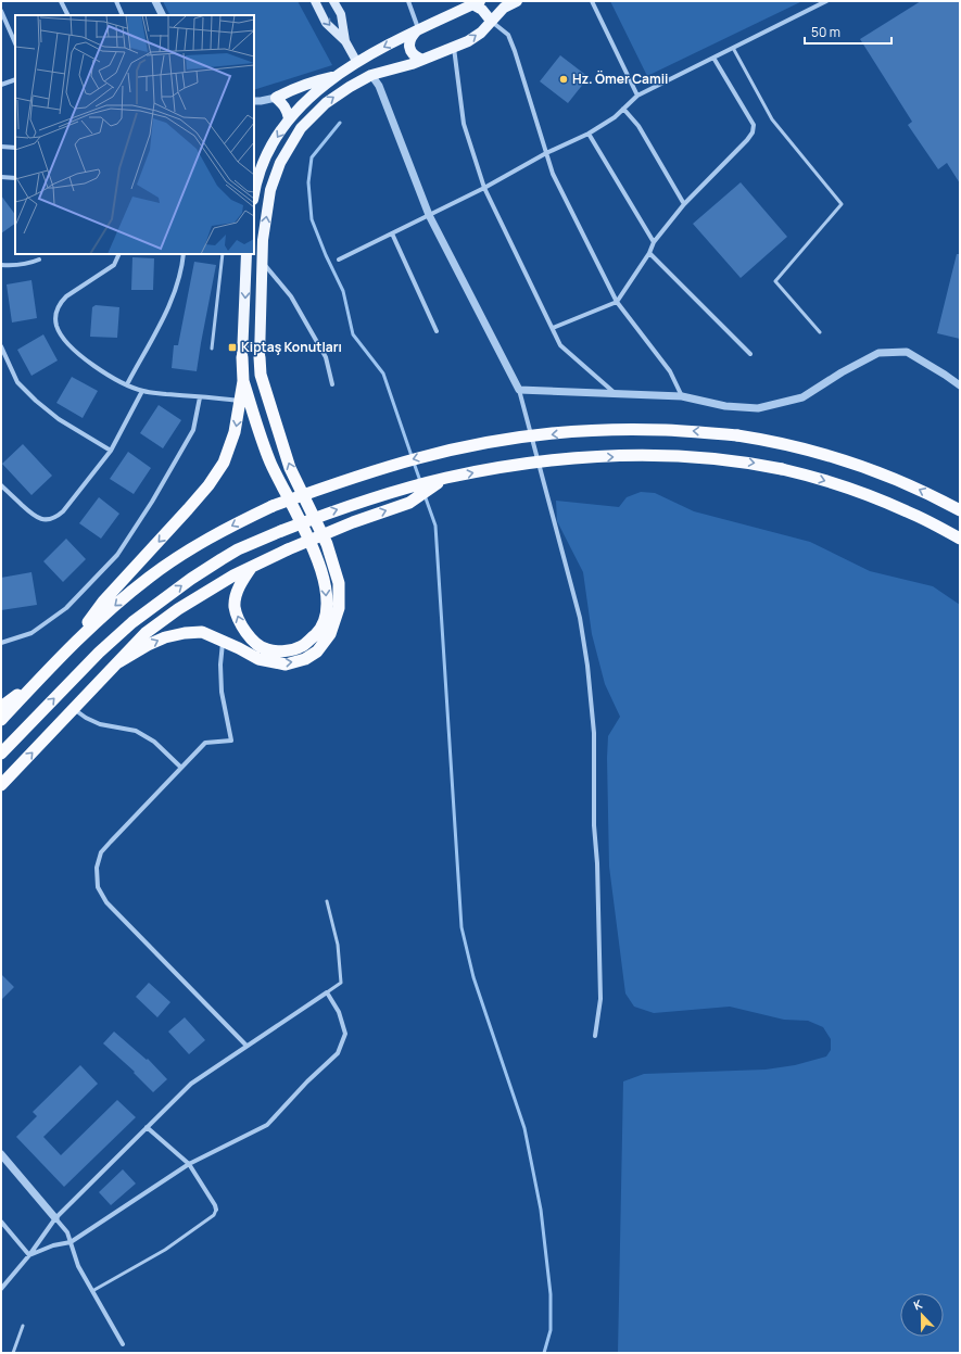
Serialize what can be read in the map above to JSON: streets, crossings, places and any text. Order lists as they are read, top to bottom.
{
  "places": {
    "other": ["Hz. Ömer Camii"],
    "transit": ["Kiptaş Konutları"]
  },
  "scale_bar": "50 m",
  "north": "top"
}
